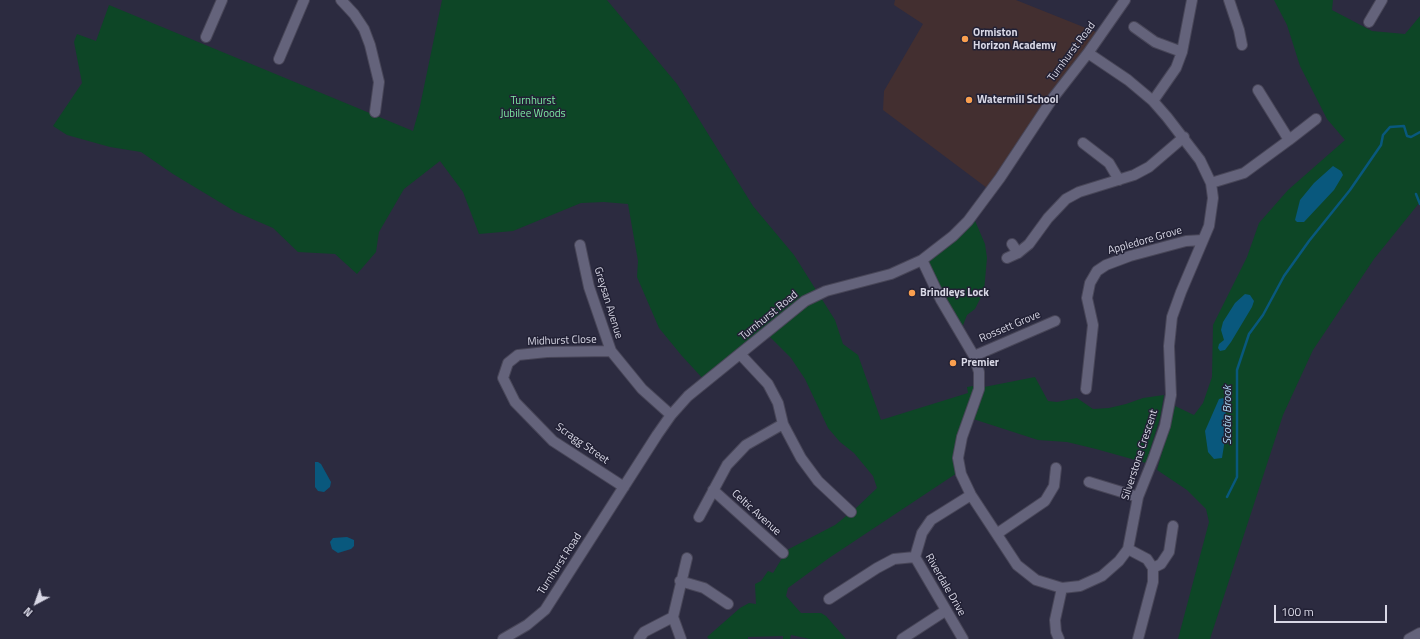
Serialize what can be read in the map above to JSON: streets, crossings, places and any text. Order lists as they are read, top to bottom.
{
  "streets": {
    "street": [
      "Turnhurst Road",
      "Appledore Grove",
      "Greysan Avenue",
      "Rossett Grove",
      "Midhurst Close",
      "Scragg Street",
      "Silverstone Crescent",
      "Celtic Avenue",
      "Riverdale Drive"
    ]
  },
  "crossings": [
    ["Turnhurst Road", "Greysan Avenue"],
    ["Turnhurst Road", "Scragg Street"],
    ["Turnhurst Road", "Silverstone Crescent"],
    ["Appledore Grove", "Silverstone Crescent"],
    ["Greysan Avenue", "Midhurst Close"],
    ["Rossett Grove", "Silverstone Crescent"],
    ["Midhurst Close", "Scragg Street"],
    ["Silverstone Crescent", "Riverdale Drive"]
  ],
  "water": ["Scotia Brook"],
  "parks": ["Turnhurst Jubilee Woods"],
  "places": [
    "Ormiston Horizon Academy",
    "Watermill School",
    "Brindleys Lock",
    "Premier"
  ],
  "scale_bar": "100 m",
  "north": "bottom left"
}
